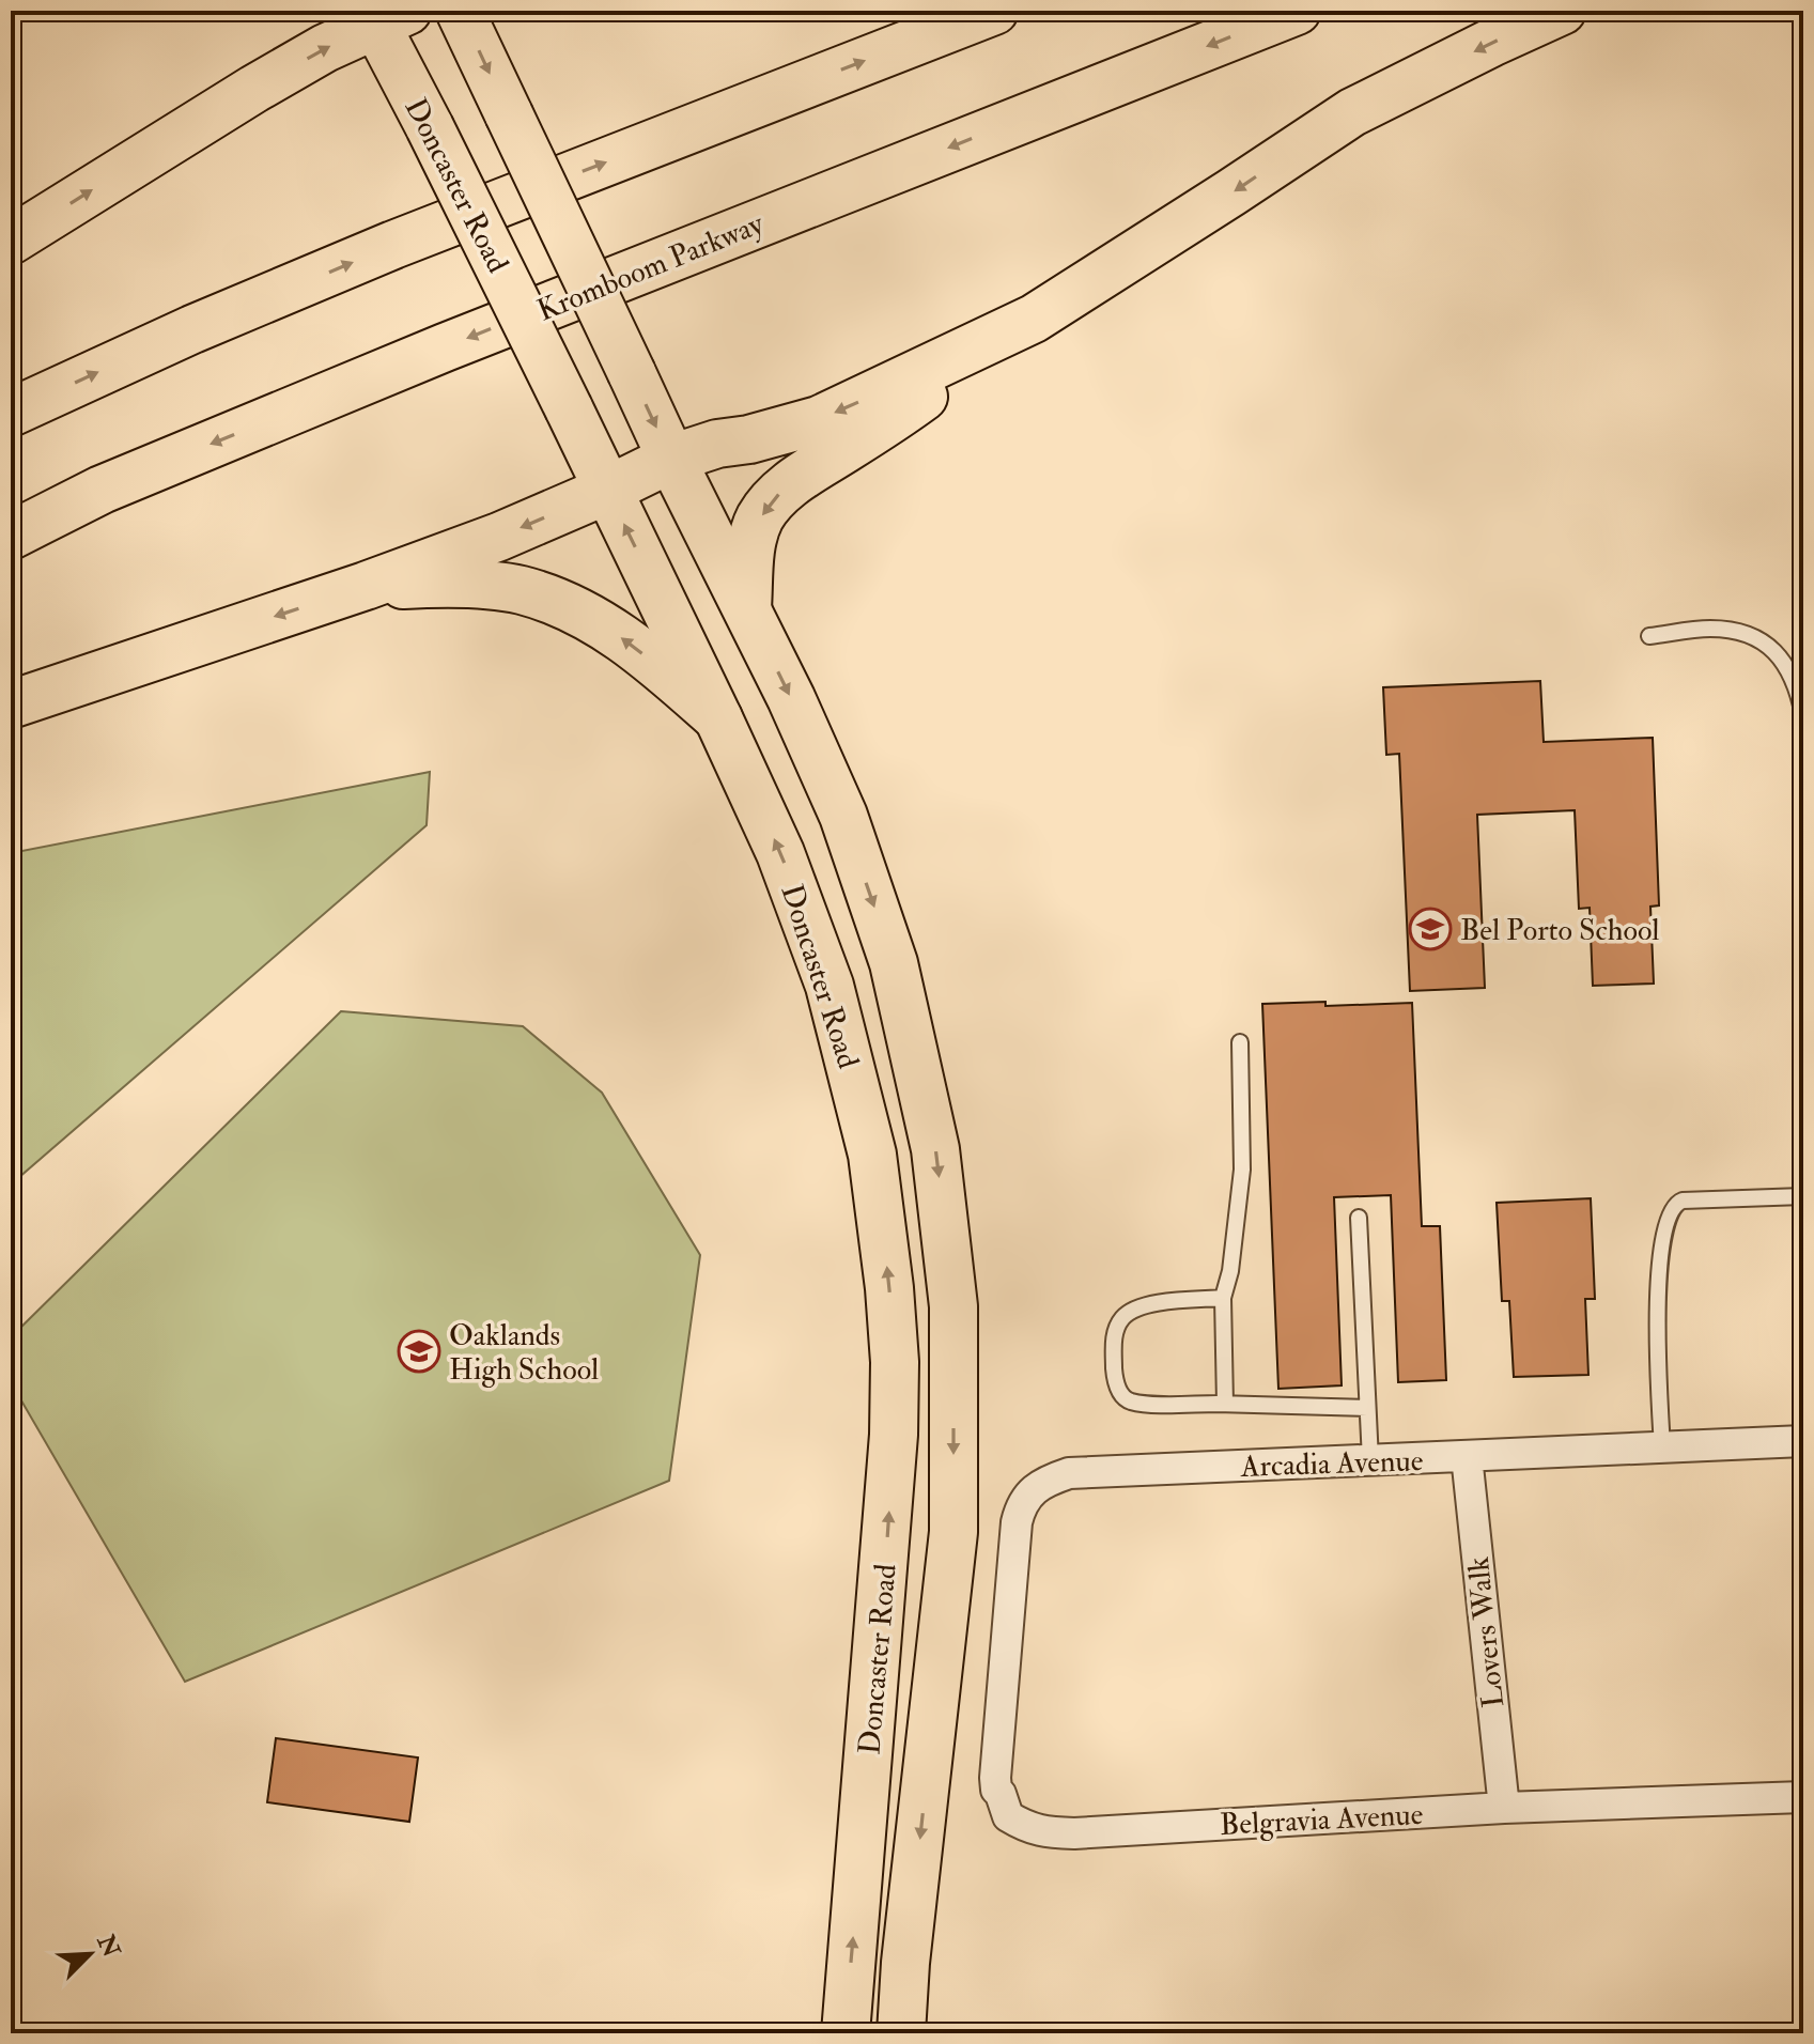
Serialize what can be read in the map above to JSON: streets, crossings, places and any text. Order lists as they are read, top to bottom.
{
  "streets": {
    "main road": ["Doncaster Road", "Kromboom Parkway"],
    "street": ["Arcadia Avenue", "Lovers Walk", "Belgravia Avenue"]
  },
  "crossings": [
    ["Arcadia Avenue", "Lovers Walk"],
    ["Arcadia Avenue", "Belgravia Avenue"],
    ["Lovers Walk", "Belgravia Avenue"]
  ],
  "places": {
    "school or university": ["Bel Porto School", "Oaklands High School"]
  },
  "north": "top right"
}
